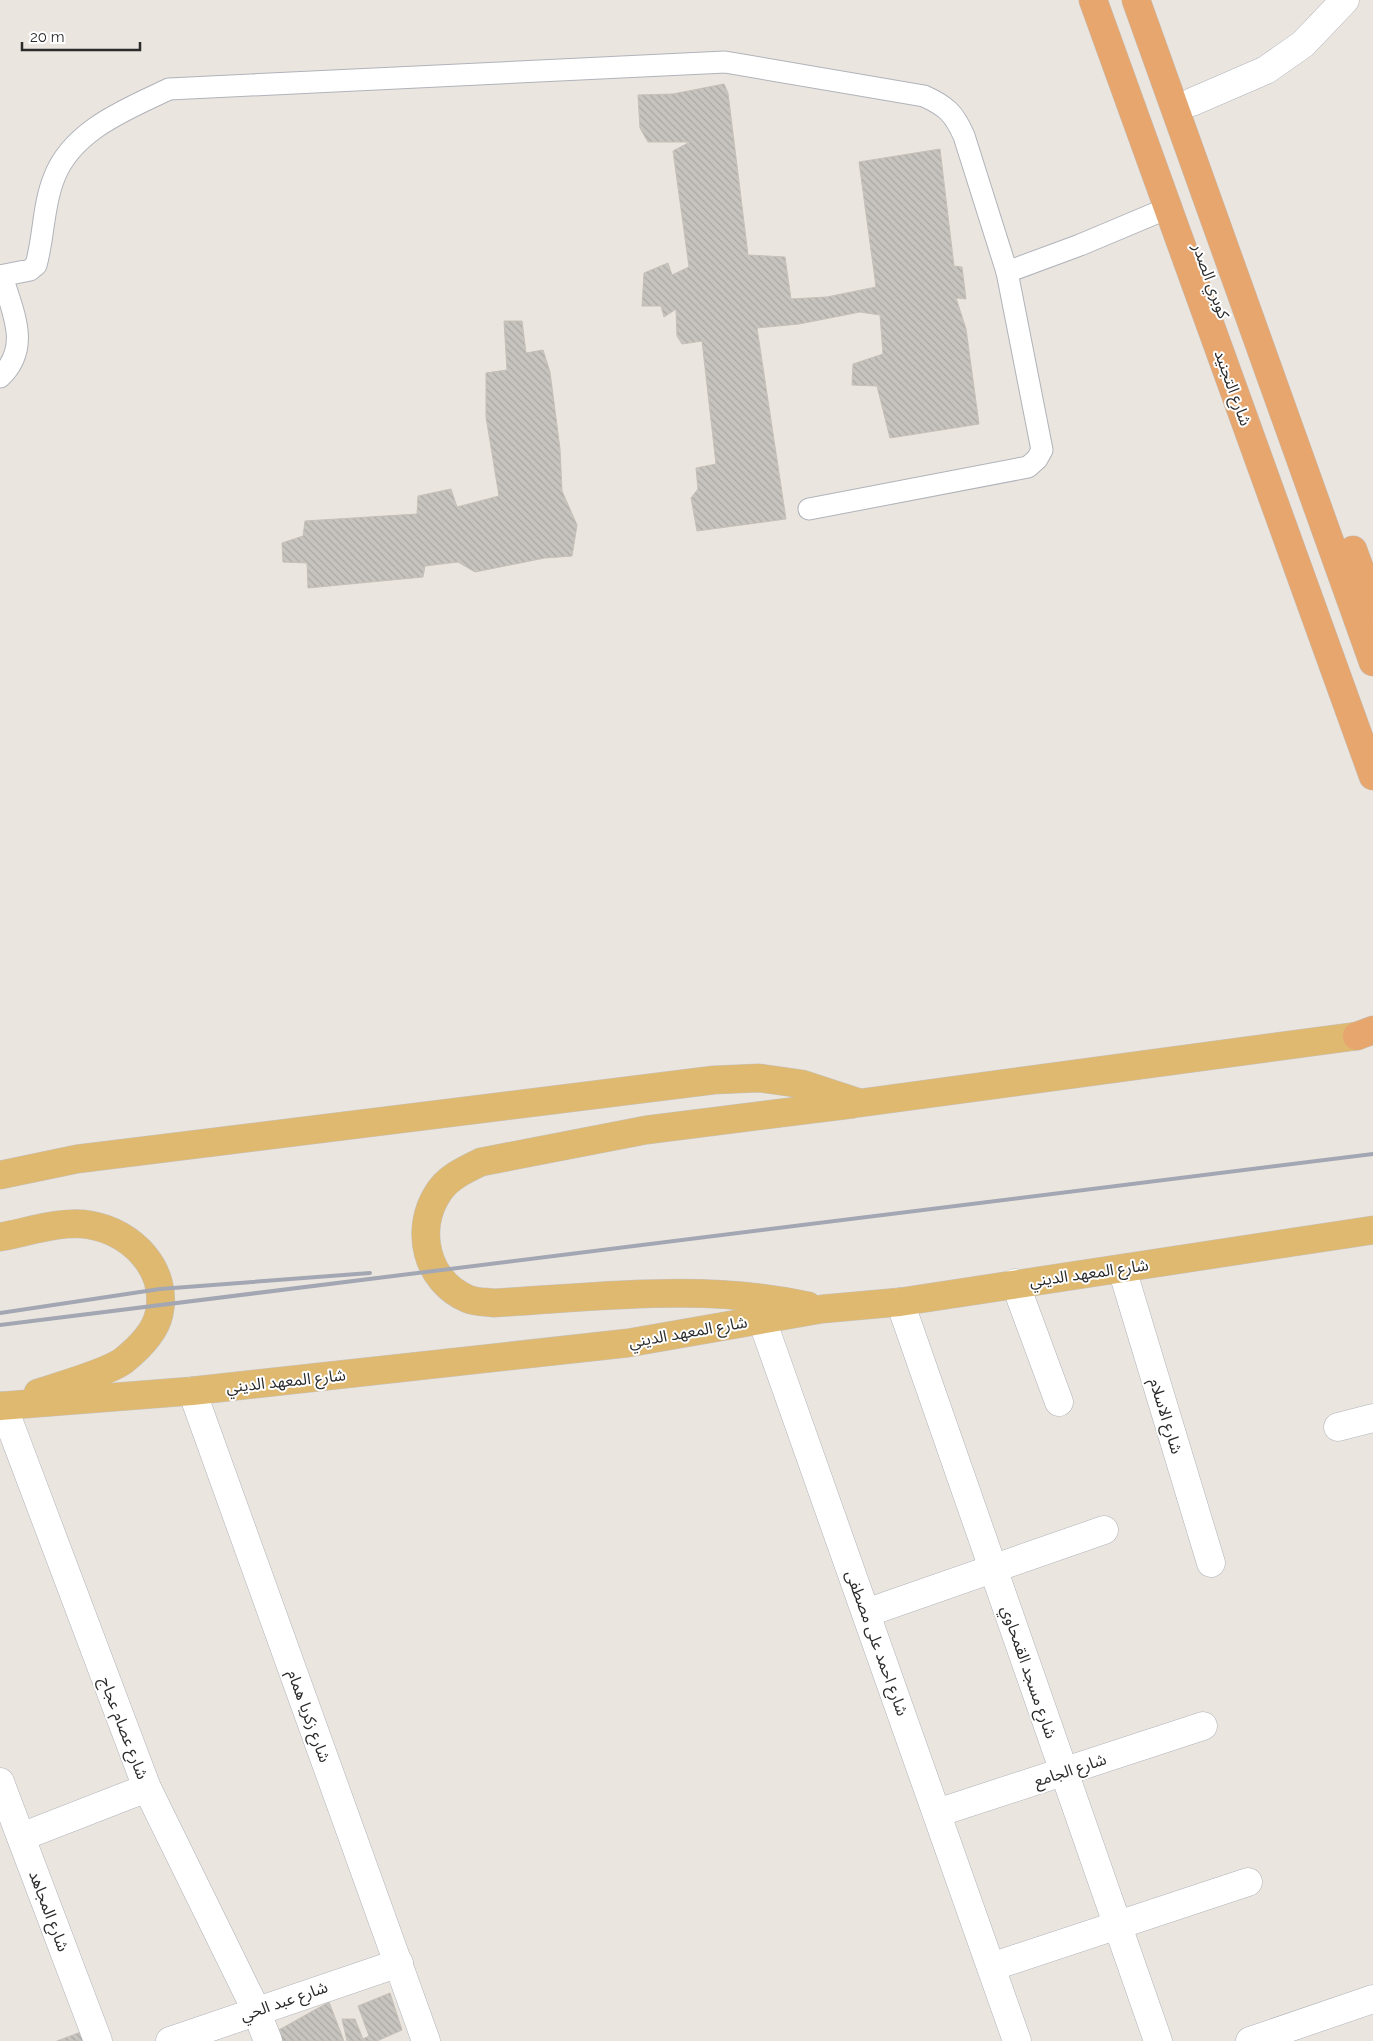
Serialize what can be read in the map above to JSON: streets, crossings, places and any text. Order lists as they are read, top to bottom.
{
  "streets": {
    "highway": ["كوبري الصدر", "شارع التجنيد"],
    "main road": ["شارع المعهد الديني"],
    "street": [
      "شارع الاسلام",
      "شارع احمد على مصطفى",
      "شارع مسجد القمحاوي",
      "شارع زكريا همام",
      "شارع عصام عجاج",
      "شارع الجامع",
      "شارع المجاهد",
      "شارع عبد الحي"
    ]
  },
  "crossings": [
    ["شارع المعهد الديني", "شارع الاسلام"],
    ["شارع المعهد الديني", "شارع احمد على مصطفى"],
    ["شارع المعهد الديني", "شارع مسجد القمحاوي"],
    ["شارع المعهد الديني", "شارع زكريا همام"],
    ["شارع المعهد الديني", "شارع عصام عجاج"],
    ["شارع احمد على مصطفى", "شارع الجامع"],
    ["شارع مسجد القمحاوي", "شارع الجامع"],
    ["شارع زكريا همام", "شارع عبد الحي"],
    ["شارع عصام عجاج", "شارع عبد الحي"]
  ],
  "scale_bar": "20 m"
}
